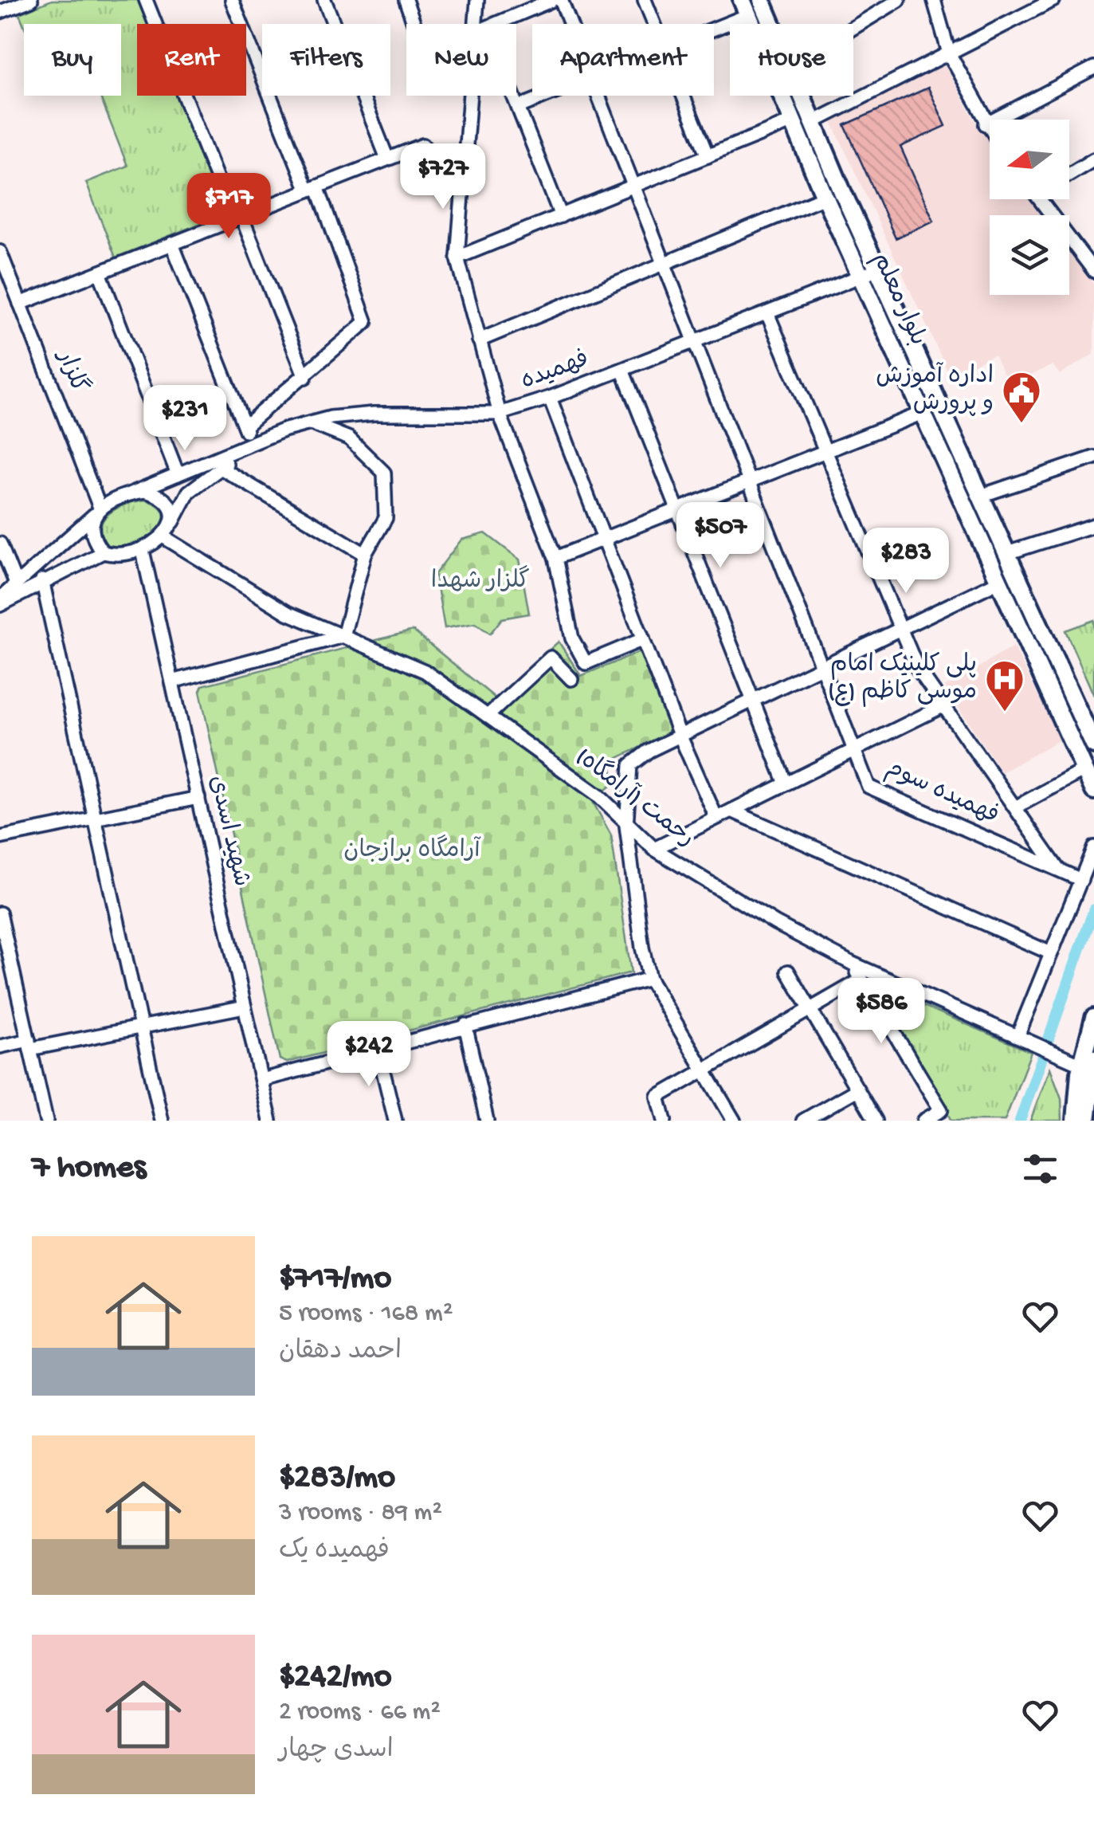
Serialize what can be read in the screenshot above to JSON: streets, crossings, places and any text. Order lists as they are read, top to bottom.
{
  "streets": {
    "main road": ["بلوار معلم"],
    "street": [
      "فهمیده",
      "گلزار",
      "فهمیده سوم",
      "رحمت (آرامگاه)",
      "شهید اسدی"
    ]
  },
  "crossings": [
    ["بلوار معلم", "فهمیده"],
    ["فهمیده", "گلزار"],
    ["فهمیده", "فهمیده سوم"],
    ["فهمیده", "رحمت (آرامگاه)"],
    ["فهمیده", "شهید اسدی"],
    ["گلزار", "رحمت (آرامگاه)"],
    ["گلزار", "شهید اسدی"],
    ["رحمت (آرامگاه)", "شهید اسدی"]
  ],
  "parks": ["گلزار شهدا", "آرامگاه برازجان"],
  "places": {
    "public building": ["اداره آموزش و پرورش"],
    "hospital": ["پلی کلینیک امام موسی کاظم (ع)"]
  },
  "north": "left",
  "page": {
    "chip": [
      "Buy",
      "Rent",
      "Filters",
      "New",
      "Apartment",
      "House"
    ],
    "price": [
      "$727",
      "$717",
      "$231",
      "$507",
      "$283",
      "$586",
      "$242"
    ],
    "heading": "7 homes",
    "list": [
      {
        "name": "$717/mo",
        "note": "5 rooms · 168 m² · احمد دهقان"
      },
      {
        "name": "$283/mo",
        "note": "3 rooms · 89 m² · فهمیده یک"
      },
      {
        "name": "$242/mo",
        "note": "2 rooms · 66 m² · اسدی چهار"
      }
    ]
  }
}
